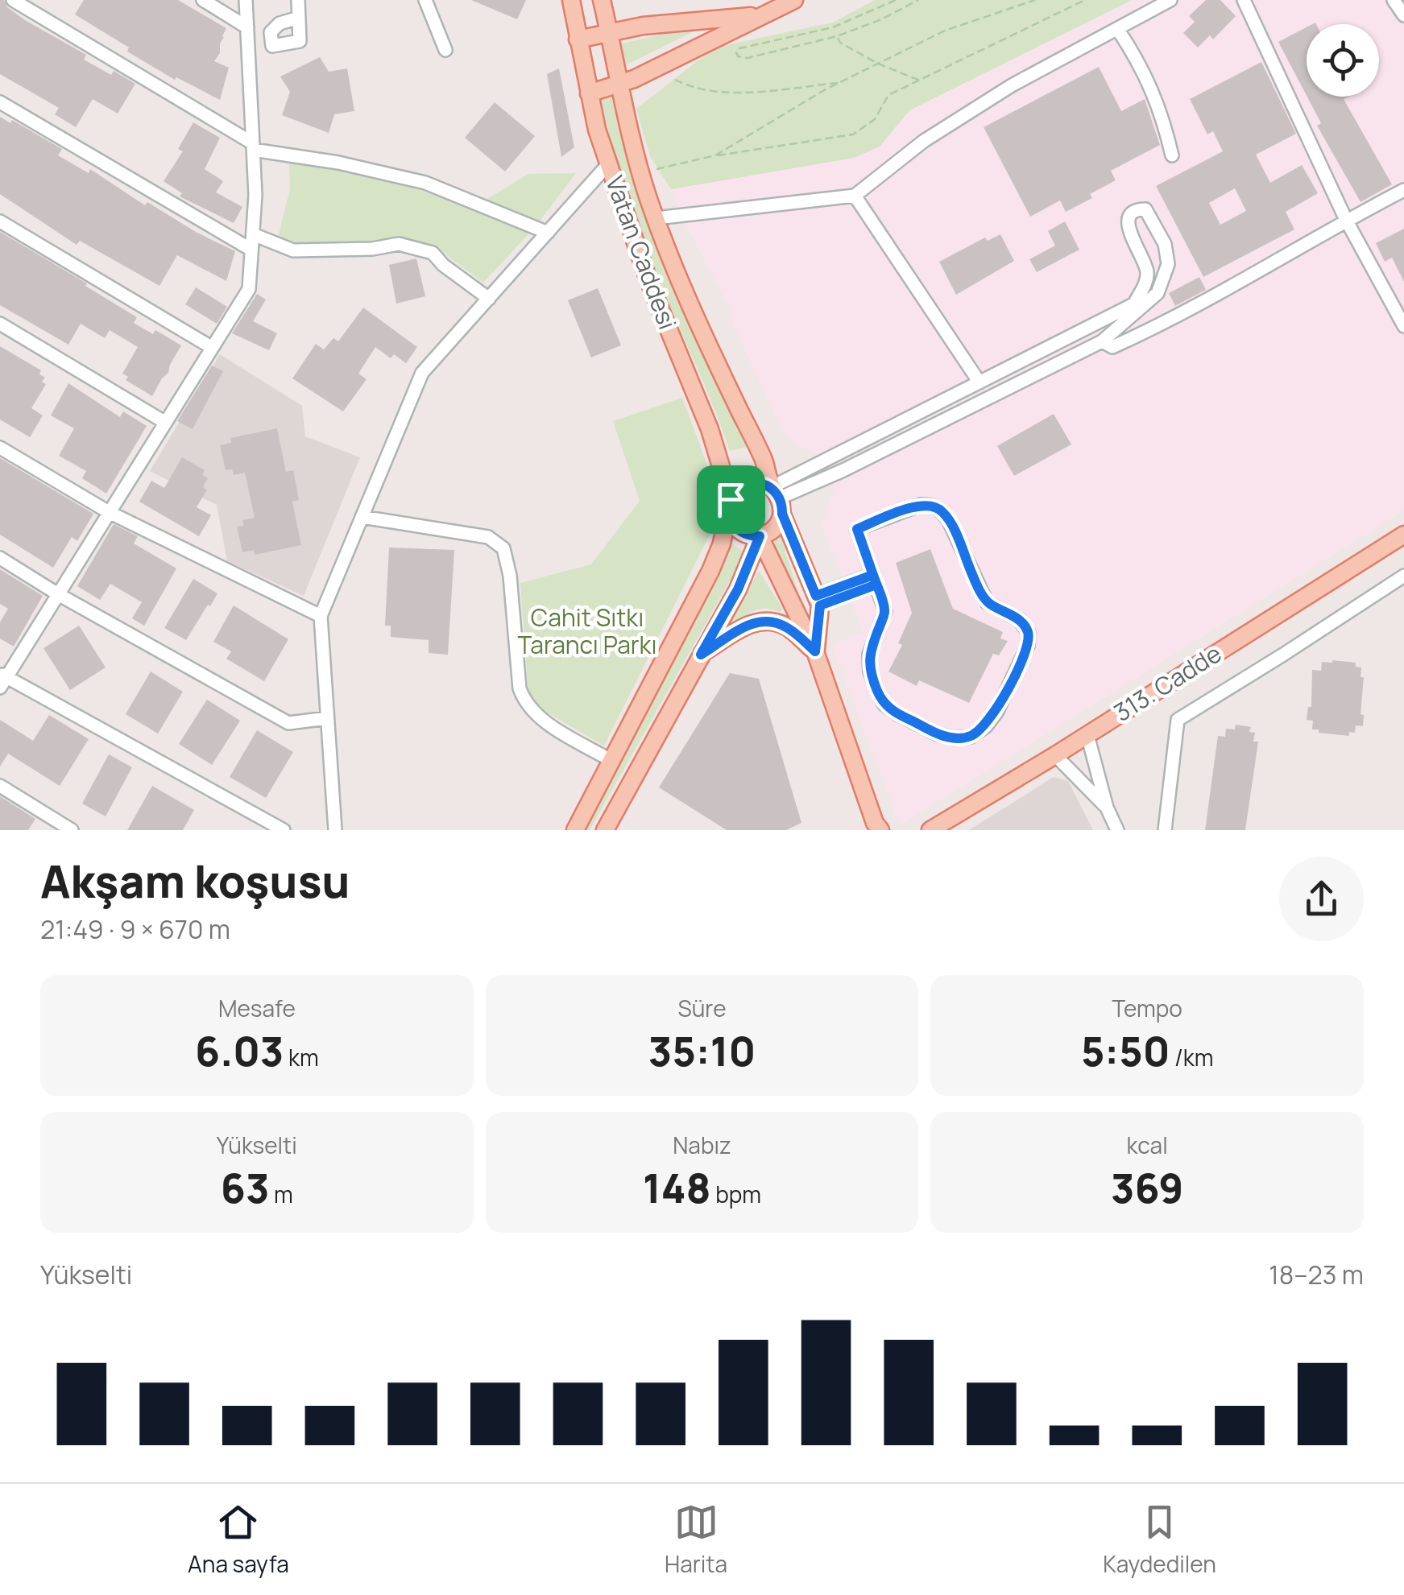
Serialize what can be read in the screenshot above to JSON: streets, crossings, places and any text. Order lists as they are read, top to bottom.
{
  "streets": {
    "main road": ["Vatan Caddesi", "313. Cadde"]
  },
  "parks": ["Cahit Sıtkı Tarancı Parkı"],
  "page": {
    "heading": ["Akşam koşusu", "21:49 · 9 × 670 m"],
    "stats": [
      ["Mesafe", "6.03 km"],
      ["Süre", "35:10"],
      ["Tempo", "5:50 /km"],
      ["Yükselti", "63 m"],
      ["Nabız", "148 bpm"],
      ["kcal", "369"]
    ],
    "chart": ["Yükselti", "18–23 m"],
    "tabs": ["Ana sayfa", "Harita", "Kaydedilen"]
  }
}
